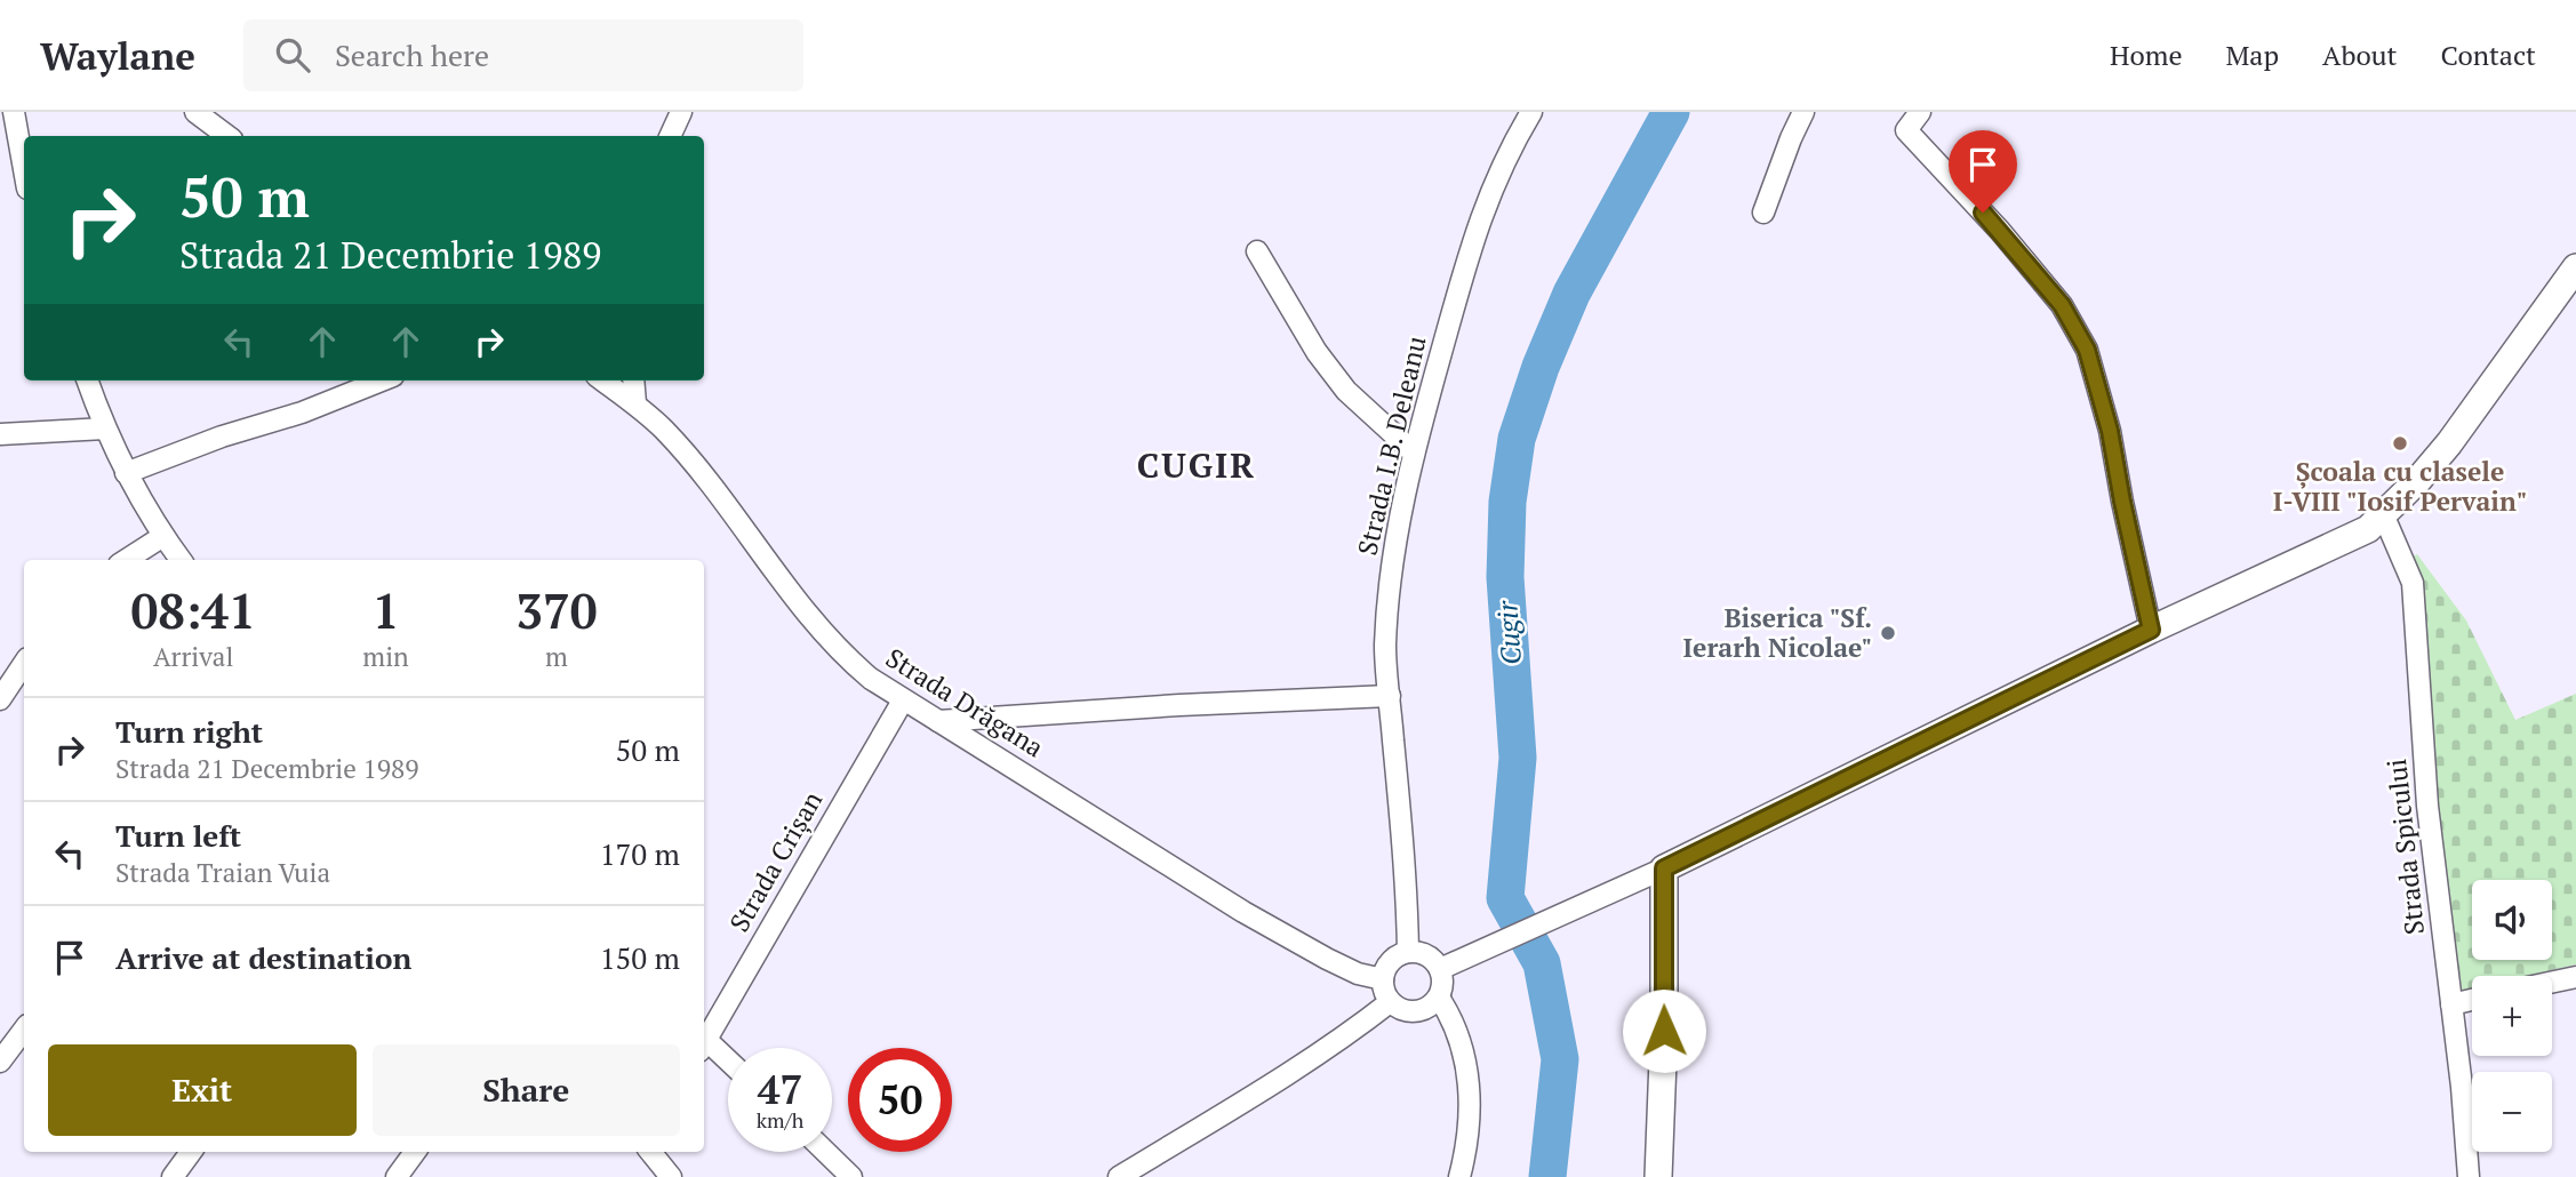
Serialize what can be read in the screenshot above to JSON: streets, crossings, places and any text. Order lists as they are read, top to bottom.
{
  "streets": {
    "street": [
      "Strada I.B. Deleanu",
      "Strada Drăgana",
      "Strada Spicului",
      "Strada Crișan"
    ]
  },
  "crossings": [
    ["Strada I.B. Deleanu", "Strada Drăgana"],
    ["Strada Drăgana", "Strada Crișan"]
  ],
  "districts": ["CUGIR"],
  "water": ["Cugir"],
  "places": ["Școala cu clasele I-VIII \"Iosif Pervain\"", "Biserica \"Sf. Ierarh Nicolae\""],
  "page": {
    "header": "Waylane",
    "search": "Search here",
    "nav": [
      "Home",
      "Map",
      "About",
      "Contact"
    ],
    "turn": ["50 m", "Strada 21 Decembrie 1989"],
    "eta": [
      "08:41",
      "Arrival",
      "1",
      "min",
      "370",
      "m"
    ],
    "list": [
      {
        "name": "Turn right",
        "note": "Strada 21 Decembrie 1989",
        "value": "50 m"
      },
      {
        "name": "Turn left",
        "note": "Strada Traian Vuia",
        "value": "170 m"
      },
      {
        "name": "Arrive at destination",
        "value": "150 m"
      }
    ],
    "map_buttons": ["+", "−"],
    "buttons": ["Exit", "Share"],
    "speed": "47 km/h",
    "limit": "50"
  }
}
